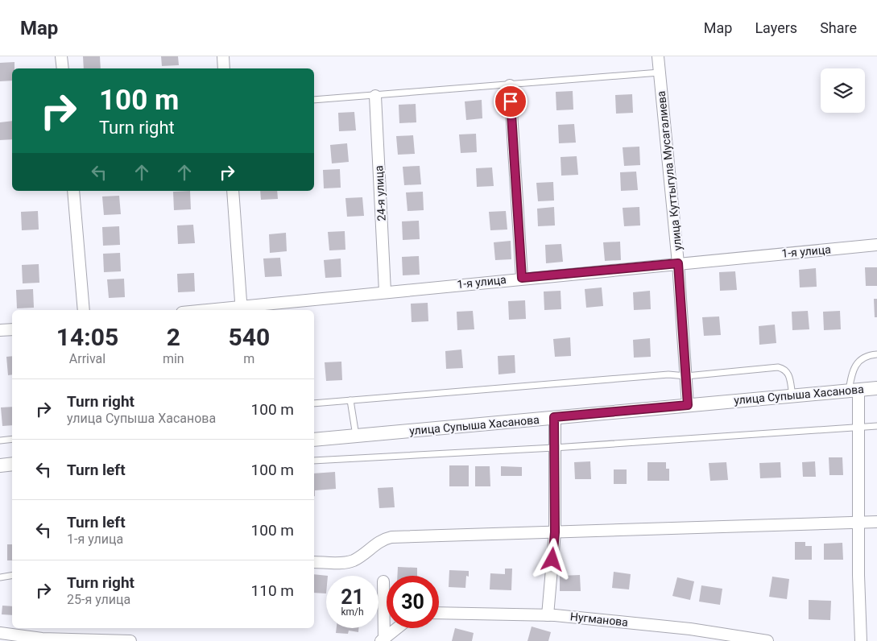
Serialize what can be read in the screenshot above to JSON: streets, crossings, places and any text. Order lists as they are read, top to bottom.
{
  "streets": {
    "street": [
      "улица Куттыгула Мусагалиева",
      "24-я улица",
      "1-я улица",
      "улица Супыша Хасанова",
      "Нугманова"
    ]
  },
  "crossings": [
    ["улица Куттыгула Мусагалиева", "1-я улица"],
    ["улица Куттыгула Мусагалиева", "улица Супыша Хасанова"],
    ["24-я улица", "1-я улица"]
  ],
  "page": {
    "header": "Map",
    "nav": ["Map", "Layers", "Share"],
    "turn": ["100 m", "Turn right"],
    "eta": [
      "14:05",
      "Arrival",
      "2",
      "min",
      "540",
      "m"
    ],
    "list": [
      {
        "name": "Turn right",
        "note": "улица Супыша Хасанова",
        "value": "100 m"
      },
      {
        "name": "Turn left",
        "value": "100 m"
      },
      {
        "name": "Turn left",
        "note": "1-я улица",
        "value": "100 m"
      },
      {
        "name": "Turn right",
        "note": "25-я улица",
        "value": "110 m"
      }
    ],
    "speed": "21 km/h",
    "limit": "30"
  }
}
